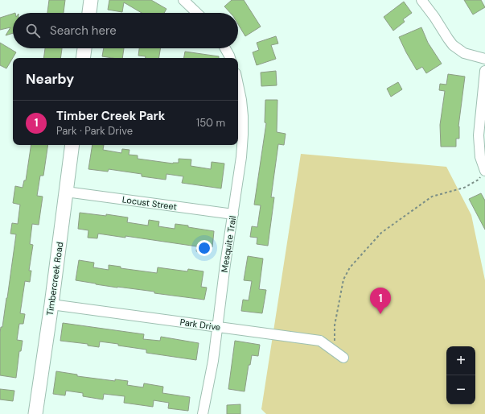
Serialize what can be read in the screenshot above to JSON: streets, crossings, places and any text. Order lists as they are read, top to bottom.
{
  "streets": {
    "street": [
      "Locust Street",
      "Mesquite Trail",
      "Timbercreek Road",
      "Park Drive"
    ]
  },
  "crossings": [
    ["Locust Street", "Mesquite Trail"],
    ["Locust Street", "Timbercreek Road"],
    ["Mesquite Trail", "Park Drive"],
    ["Timbercreek Road", "Park Drive"]
  ],
  "page": {
    "search": "Search here",
    "heading": "Nearby",
    "list": [
      {
        "mark": "1",
        "name": "Timber Creek Park",
        "note": "Park · Park Drive",
        "value": "150 m"
      }
    ],
    "pins": "1",
    "map_buttons": ["+", "−"]
  }
}
